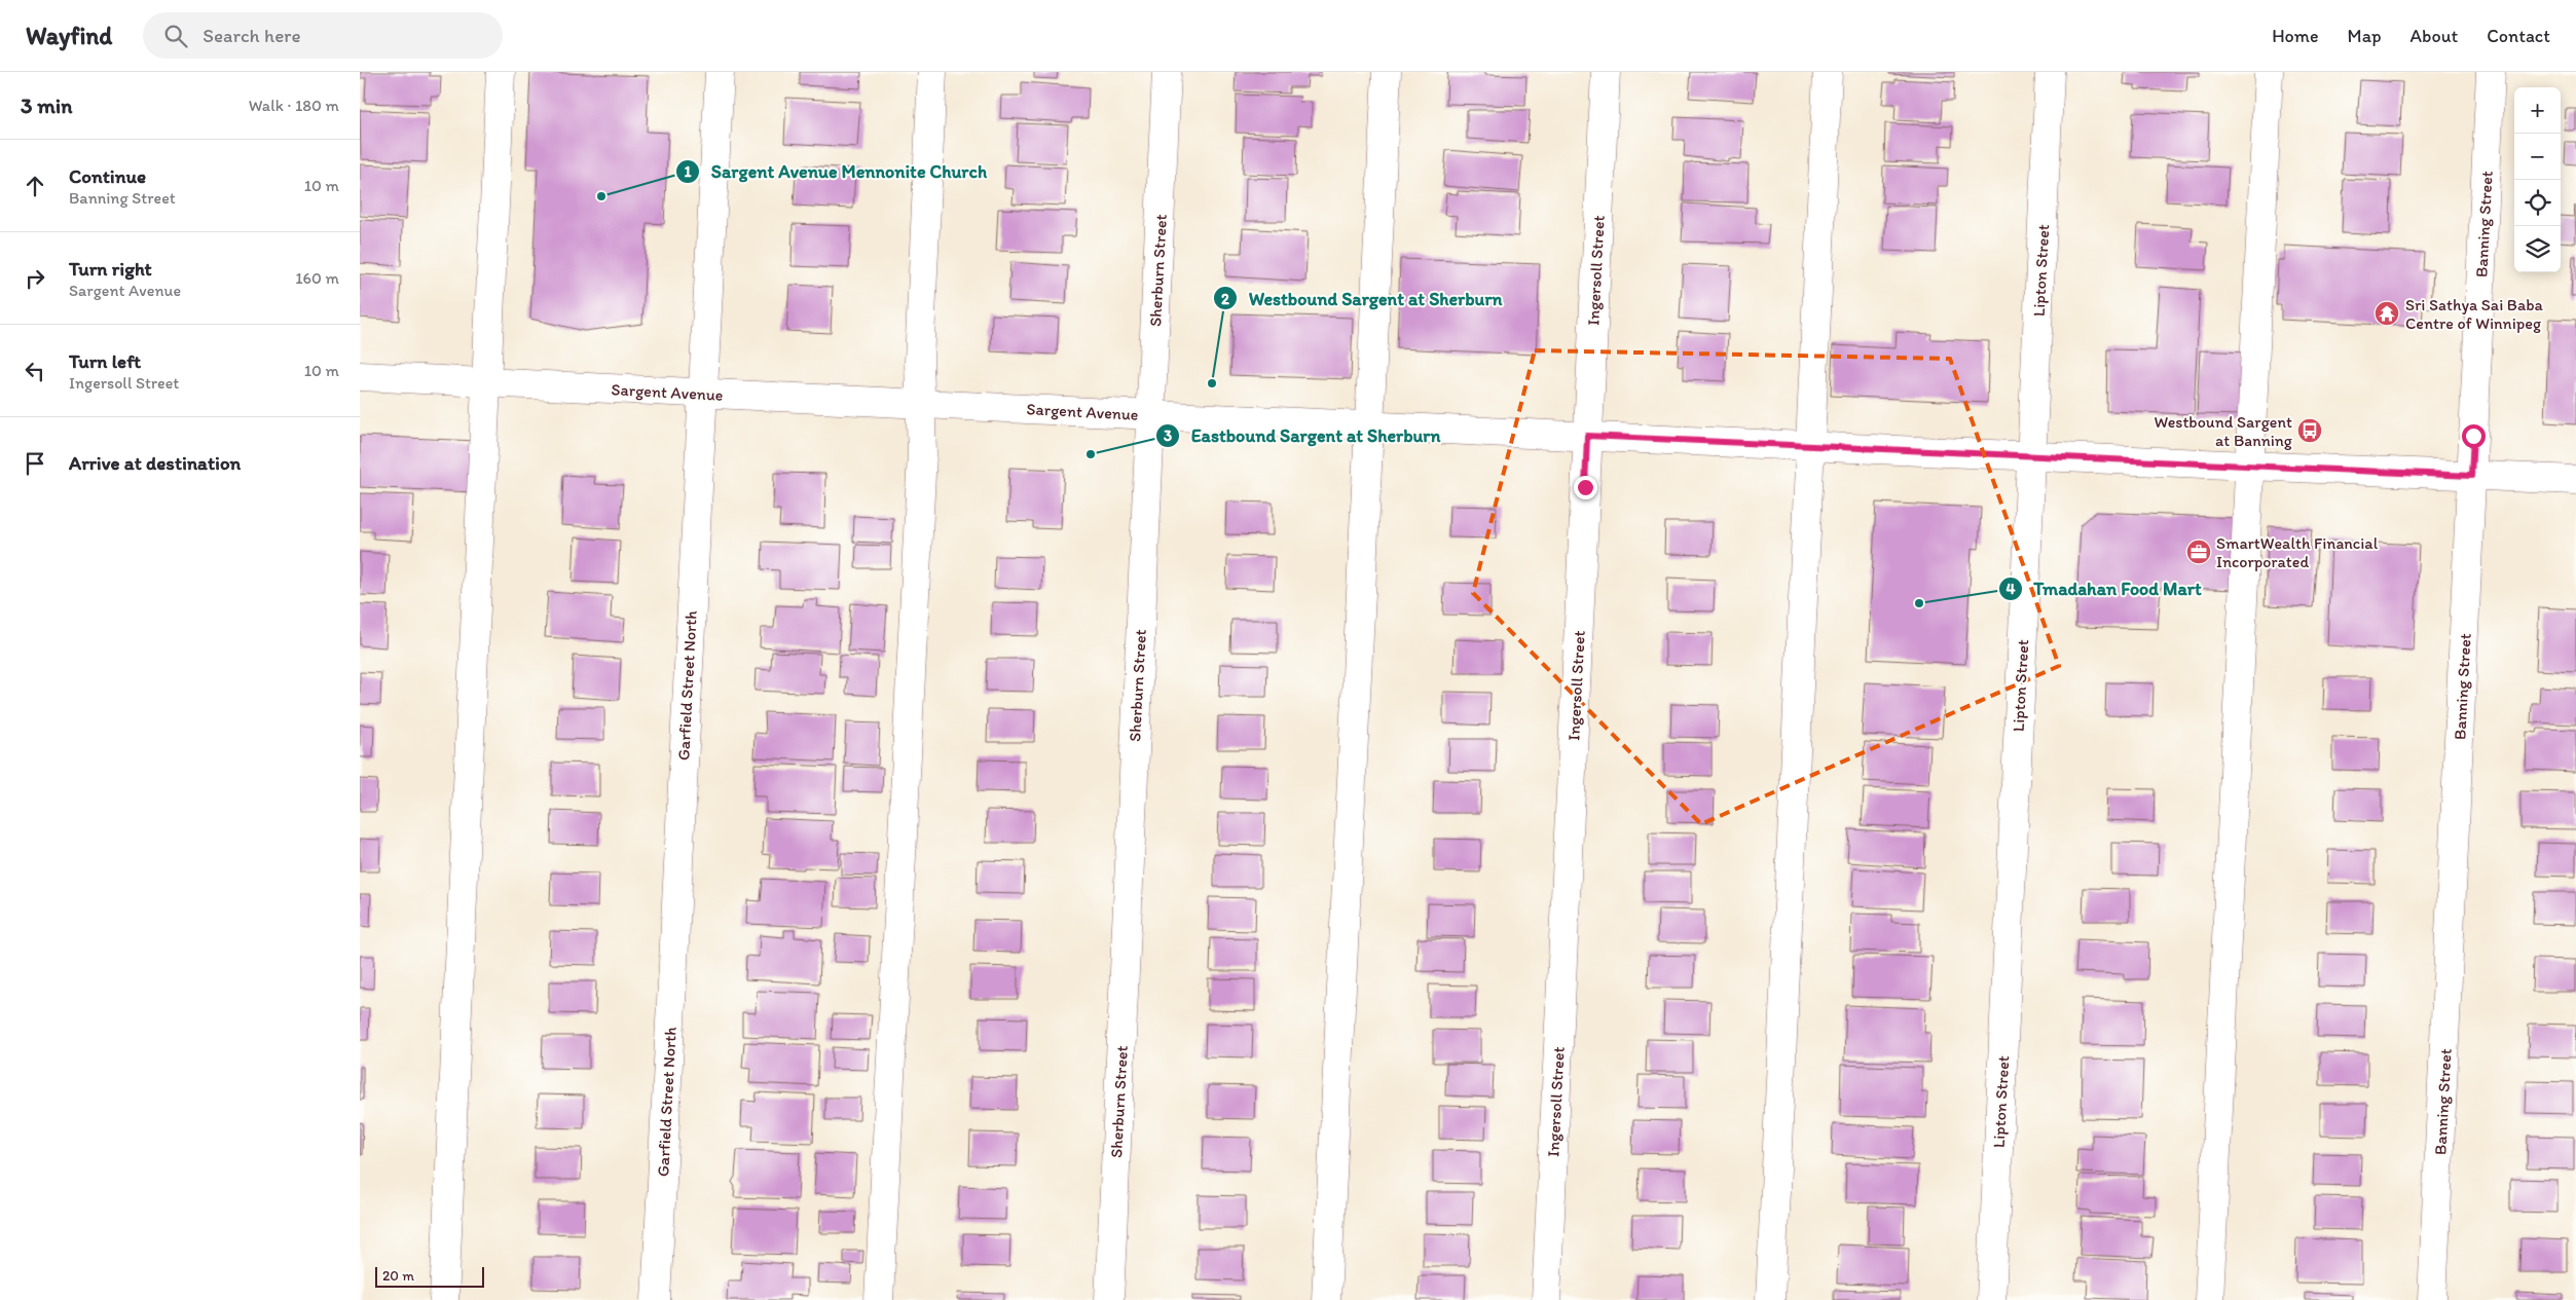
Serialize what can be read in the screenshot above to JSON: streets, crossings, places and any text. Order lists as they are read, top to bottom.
{
  "streets": {
    "street": [
      "Banning Street",
      "Sherburn Street",
      "Ingersoll Street",
      "Lipton Street",
      "Sargent Avenue",
      "Garfield Street North"
    ]
  },
  "crossings": [
    ["Banning Street", "Sargent Avenue"],
    ["Sherburn Street", "Sargent Avenue"],
    ["Ingersoll Street", "Sargent Avenue"],
    ["Lipton Street", "Sargent Avenue"],
    ["Sargent Avenue", "Garfield Street North"]
  ],
  "places": {
    "other": [
      "Sargent Avenue Mennonite Church",
      "Westbound Sargent at Sherburn",
      "Eastbound Sargent at Sherburn",
      "Tmadahan Food Mart"
    ],
    "temple": ["Sri Sathya Sai Baba Centre of Winnipeg"],
    "bus stop": ["Westbound Sargent at Banning"],
    "office": ["SmartWealth Financial Incorporated"]
  },
  "scale_bar": "20 m",
  "page": {
    "header": "Wayfind",
    "search": "Search here",
    "nav": [
      "Home",
      "Map",
      "About",
      "Contact"
    ],
    "heading": ["3 min", "Walk · 180 m"],
    "map_buttons": ["+", "−"],
    "list": [
      ["Continue", "Banning Street", "10 m"],
      ["Turn right", "Sargent Avenue", "160 m"],
      ["Turn left", "Ingersoll Street", "10 m"],
      "Arrive at destination"
    ],
    "scale": "20 m"
  }
}
